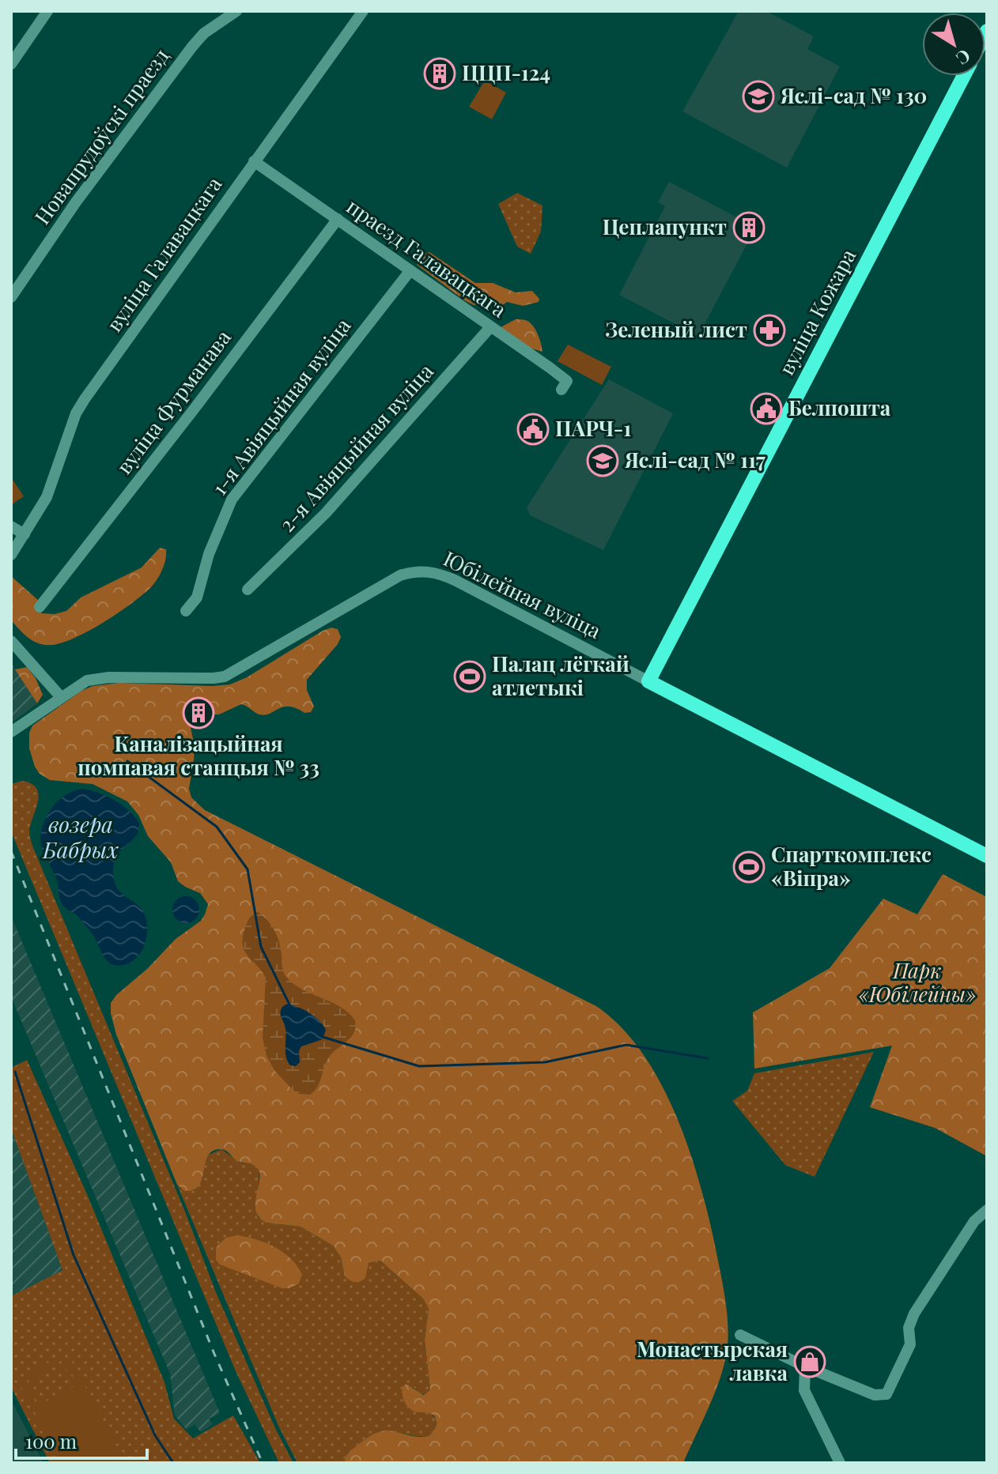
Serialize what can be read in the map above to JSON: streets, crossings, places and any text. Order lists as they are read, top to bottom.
{
  "streets": {
    "main road": ["вуліца Кожара", "Юбілейная вуліца"],
    "street": [
      "Новапрудоўскі праезд",
      "вуліца Галавацкага",
      "праезд Галавацкага",
      "вуліца Фурманава",
      "1-я Авіяцыйная вуліца",
      "2-я Авіяцыйная вуліца"
    ]
  },
  "crossings": [
    ["вуліца Галавацкага", "праезд Галавацкага"],
    ["праезд Галавацкага", "вуліца Фурманава"],
    ["праезд Галавацкага", "1-я Авіяцыйная вуліца"],
    ["праезд Галавацкага", "2-я Авіяцыйная вуліца"],
    ["вуліца Кожара", "Юбілейная вуліца"]
  ],
  "water": ["возера Бабрых"],
  "parks": ["Парк «Юбілейны»"],
  "places": {
    "building": ["ЦЦП-124", "Цеплапункт", "Каналізацыйная помпавая станцыя № 33"],
    "school or university": ["Яслі-сад № 130", "Яслі-сад № 117"],
    "pharmacy": ["Зеленый лист"],
    "public building": ["Белпошта", "ПАРЧ-1"],
    "sports": ["Палац лёгкай атлетыкі", "Спарткомплекс «Віпра»"],
    "shop": ["Монастырская лавка"]
  },
  "scale_bar": "100 m",
  "north": "bottom right"
}
